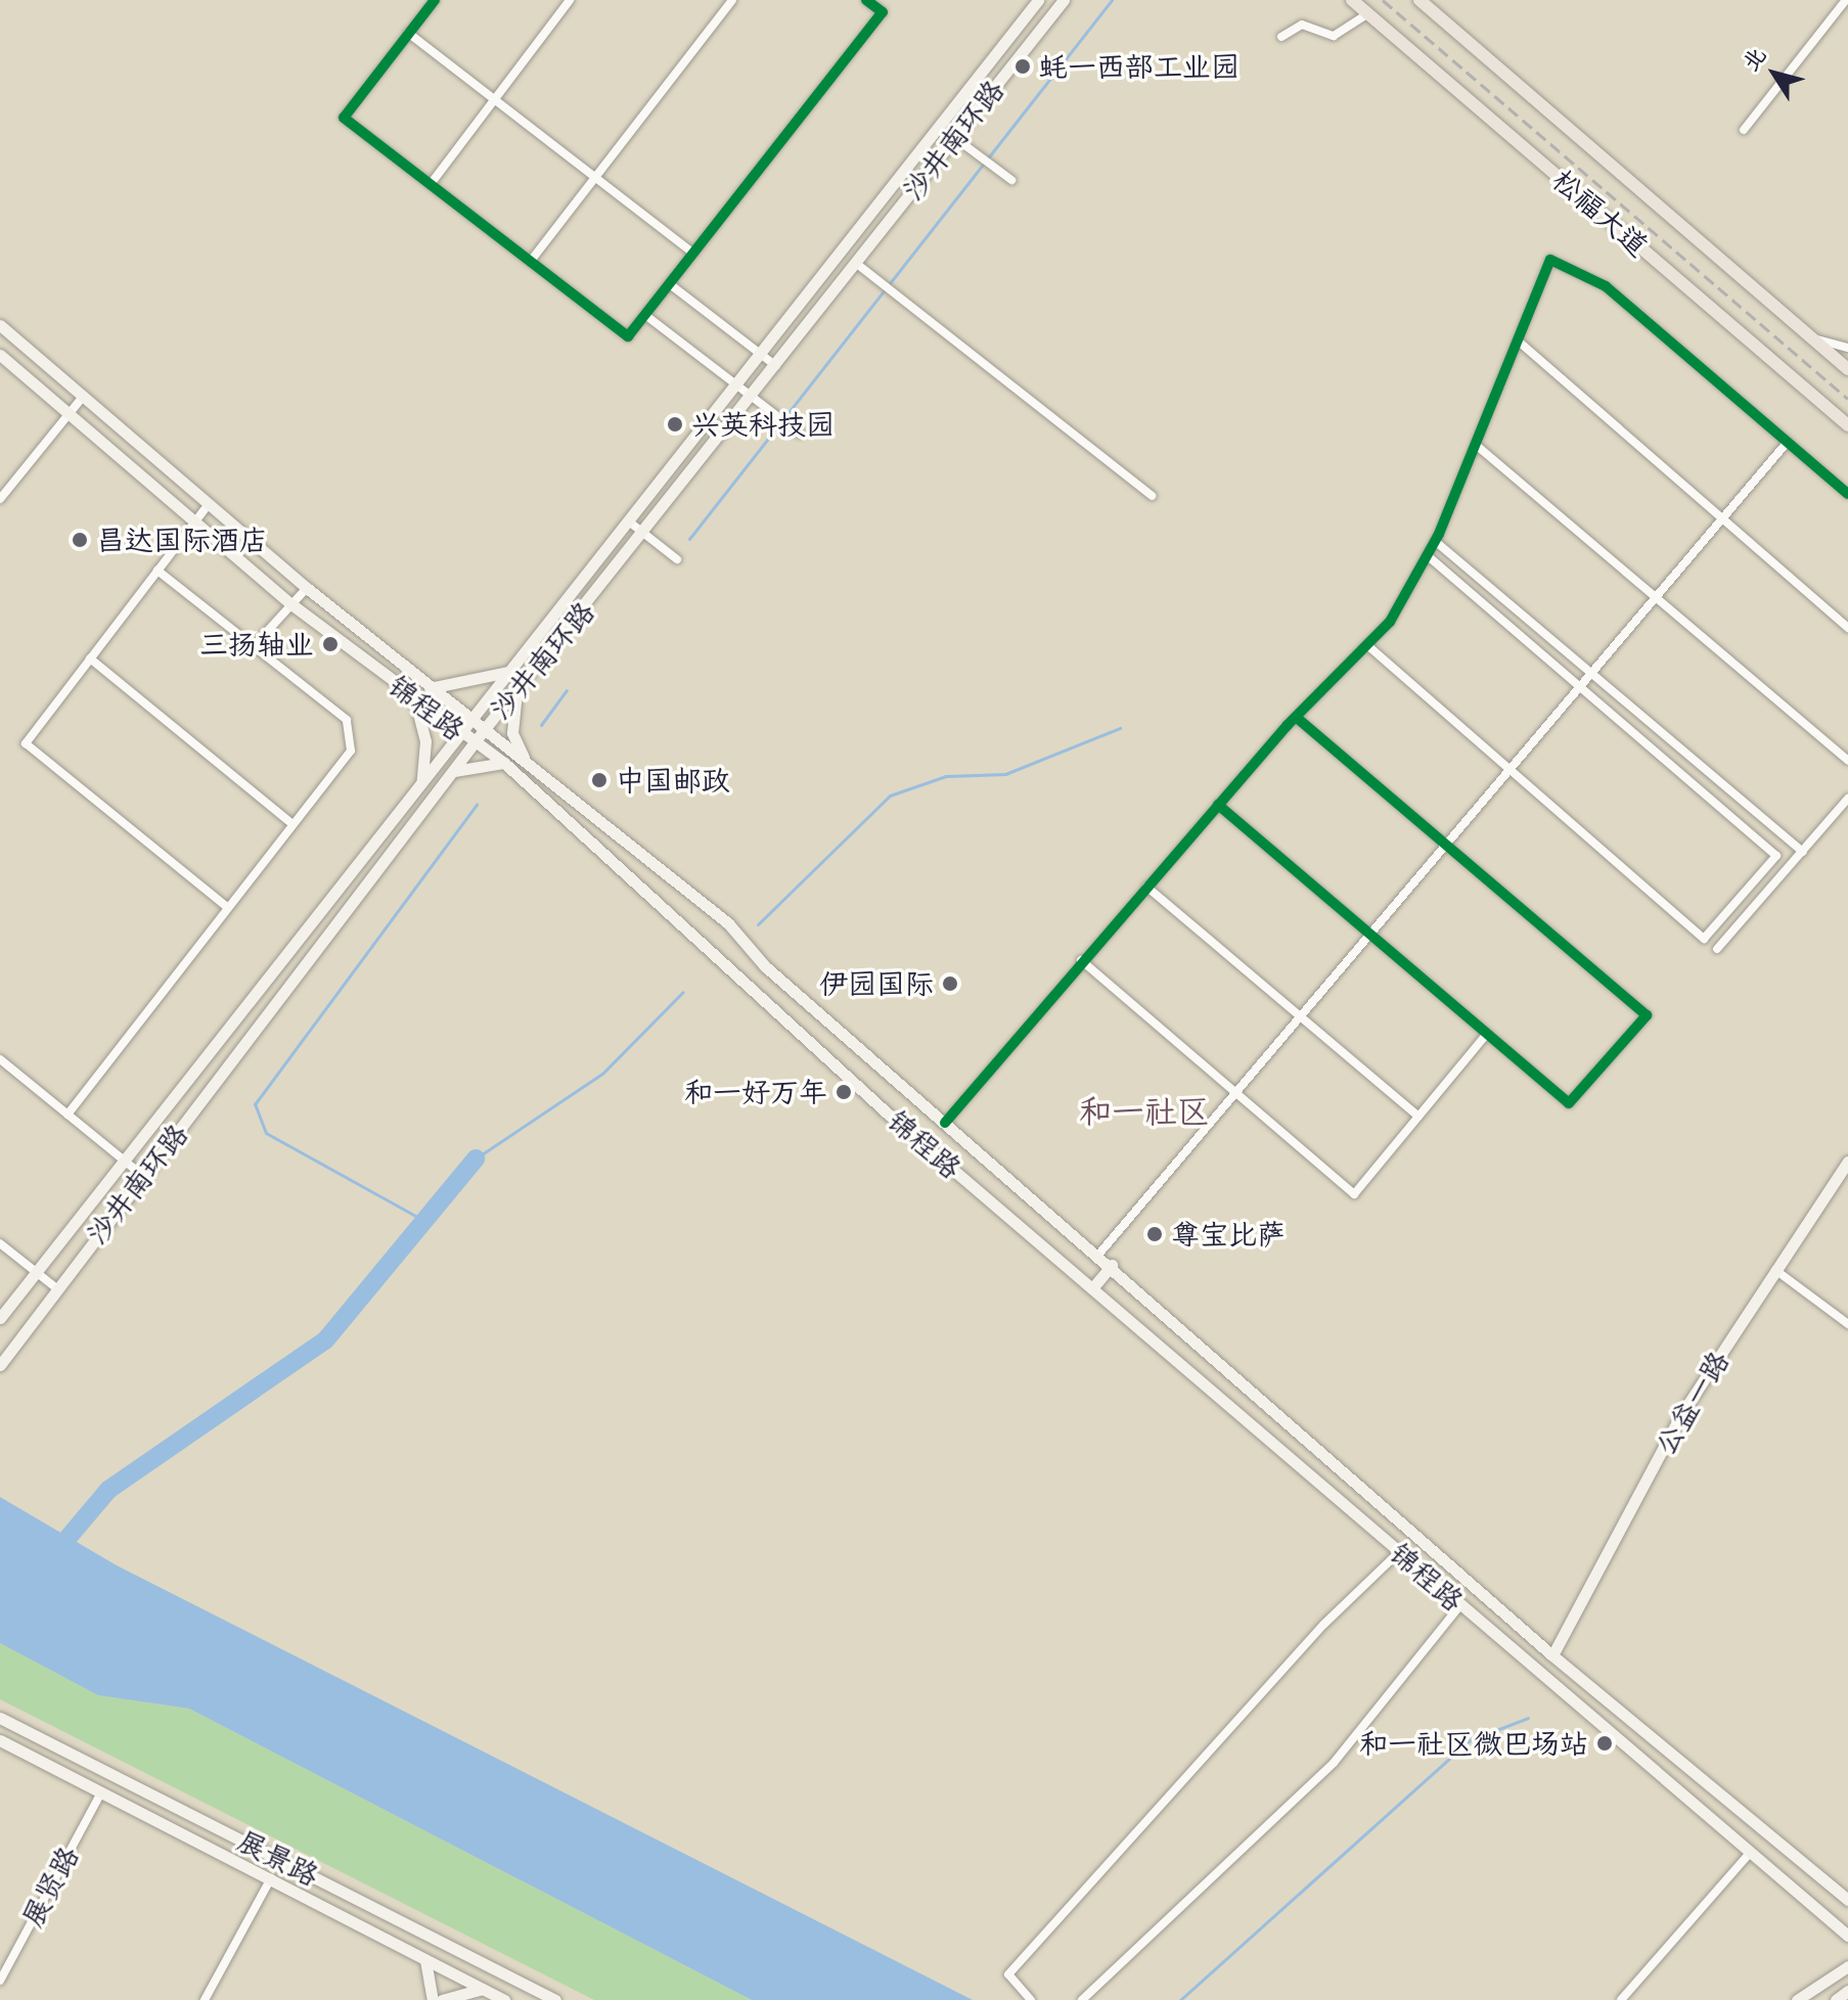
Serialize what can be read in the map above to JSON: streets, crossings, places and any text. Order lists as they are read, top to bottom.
{
  "streets": {
    "main road": [
      "沙井南环路",
      "松福大道",
      "锦程路",
      "公益一路",
      "展景路"
    ],
    "street": ["展贤路"]
  },
  "crossings": [
    ["沙井南环路", "锦程路"],
    ["锦程路", "公益一路"],
    ["展景路", "展贤路"]
  ],
  "districts": ["和一社区"],
  "places": [
    "蚝一西部工业园",
    "兴英科技园",
    "昌达国际酒店",
    "三扬轴业",
    "中国邮政",
    "伊园国际",
    "和一好万年",
    "尊宝比萨",
    "和一社区微巴场站"
  ],
  "north": "top left"
}
